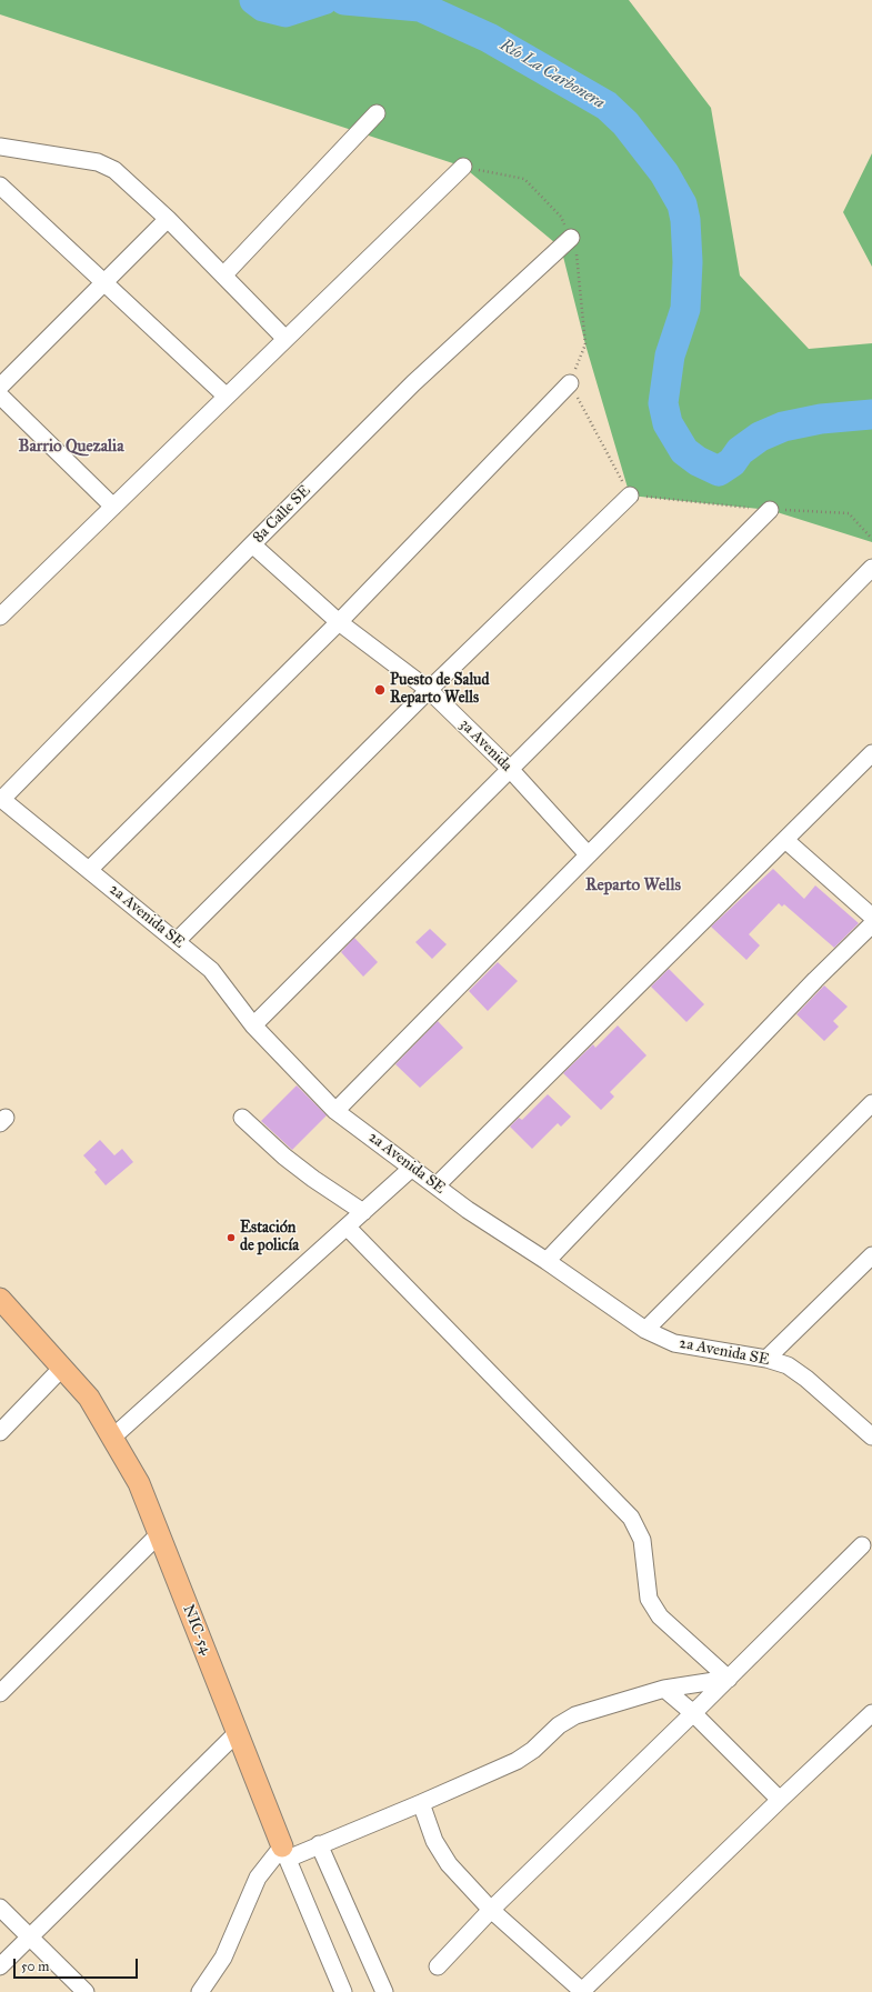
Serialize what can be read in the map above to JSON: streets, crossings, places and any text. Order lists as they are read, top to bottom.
{
  "streets": {
    "main road": ["NIC-54"],
    "street": ["8a Calle SE", "3a Avenida", "2a Avenida SE"]
  },
  "crossings": [
    ["8a Calle SE", "3a Avenida"],
    ["8a Calle SE", "2a Avenida SE"]
  ],
  "districts": ["Barrio Quezalia", "Reparto Wells"],
  "water": ["Río La Carbonera"],
  "places": ["Puesto de Salud Reparto Wells", "Estación de policía"],
  "scale_bar": "50 m"
}
